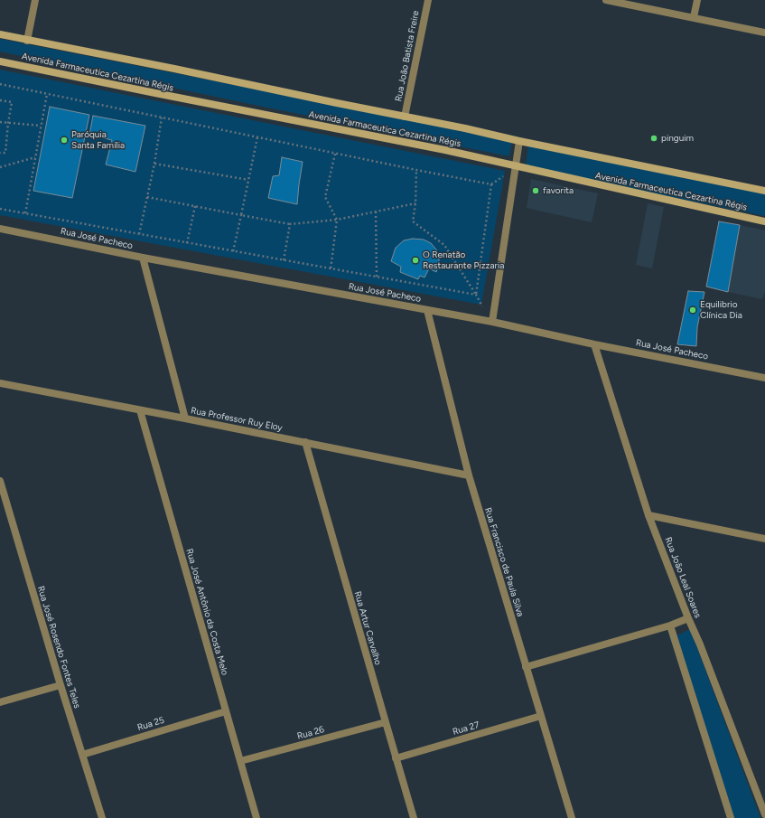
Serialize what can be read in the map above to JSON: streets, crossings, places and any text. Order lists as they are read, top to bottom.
{
  "streets": {
    "street": [
      "Rua João Batista Freire",
      "Avenida Farmaceutica Cezartina Régis",
      "Rua José Pacheco",
      "Rua Professor Ruy Eloy",
      "Rua Francisco de Paula Silva",
      "Rua João Leal Soares",
      "Rua José Antônio da Costa Melo",
      "Rua Artur Carvalho",
      "Rua José Rosendo Fontes Teles",
      "Rua 25",
      "Rua 27",
      "Rua 26"
    ]
  },
  "crossings": [
    ["Rua João Batista Freire", "Avenida Farmaceutica Cezartina Régis"],
    ["Rua José Pacheco", "Rua Francisco de Paula Silva"],
    ["Rua José Pacheco", "Rua João Leal Soares"],
    ["Rua Professor Ruy Eloy", "Rua Francisco de Paula Silva"],
    ["Rua Professor Ruy Eloy", "Rua José Antônio da Costa Melo"],
    ["Rua Professor Ruy Eloy", "Rua Artur Carvalho"],
    ["Rua Francisco de Paula Silva", "Rua 27"],
    ["Rua José Antônio da Costa Melo", "Rua 25"],
    ["Rua José Antônio da Costa Melo", "Rua 26"],
    ["Rua Artur Carvalho", "Rua 27"],
    ["Rua Artur Carvalho", "Rua 26"],
    ["Rua José Rosendo Fontes Teles", "Rua 25"]
  ],
  "places": [
    "pinguim",
    "Paróquia Santa Família",
    "favorita",
    "O Renatão Restaurante Pizzaria",
    "Equilibrio Clínica Dia"
  ]
}
